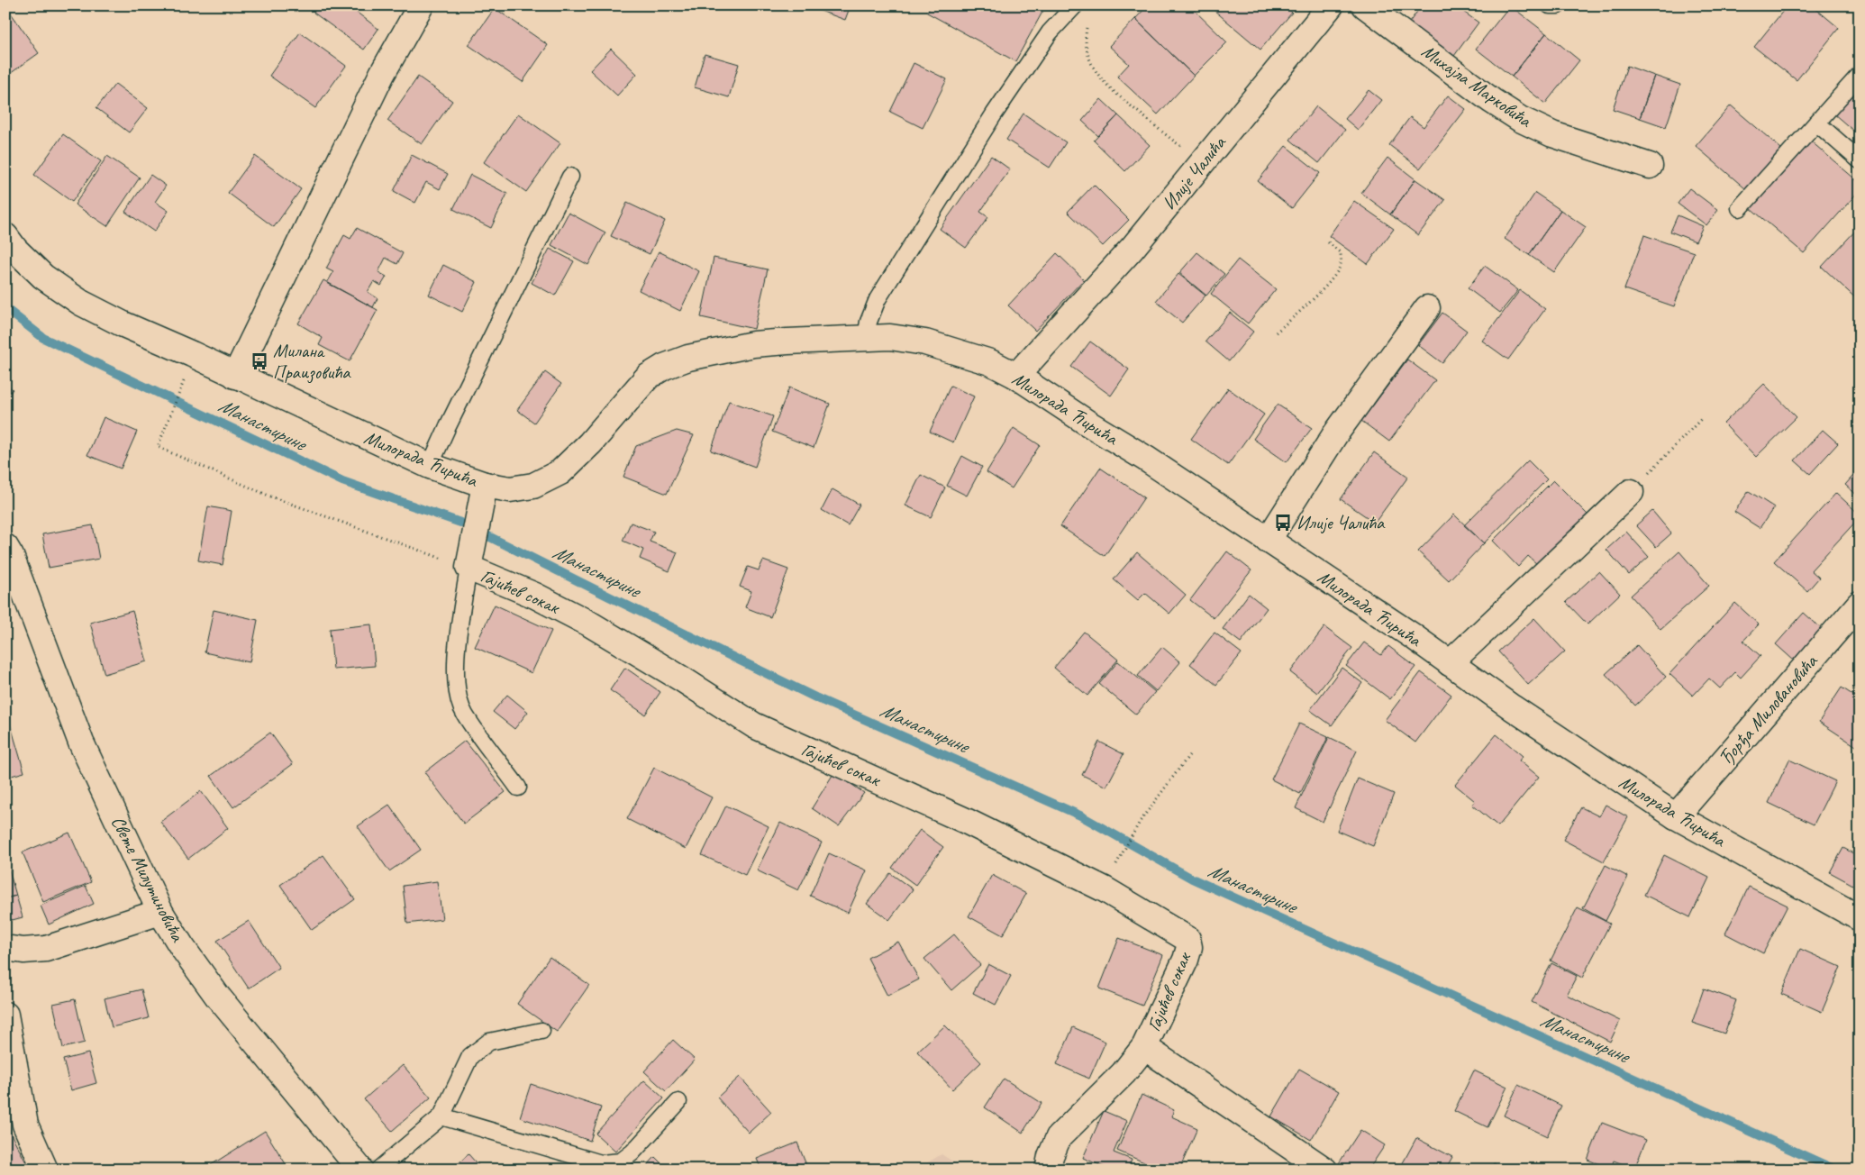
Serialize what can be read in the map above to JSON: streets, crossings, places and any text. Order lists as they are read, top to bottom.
{
  "streets": {
    "street": [
      "Михајла Марковића",
      "Илије Чалића",
      "Милорада Ћирића",
      "Гајићев сокак",
      "Ђорђа Миловановића",
      "Свете Милутиновића"
    ]
  },
  "crossings": [
    ["Илије Чалића", "Милорада Ћирића"],
    ["Милорада Ћирића", "Гајићев сокак"],
    ["Милорада Ћирића", "Ђорђа Миловановића"]
  ],
  "water": ["Манастирине"],
  "places": {
    "bus stop": ["Милана Праизовића", "Илије Чалића"]
  }
}
